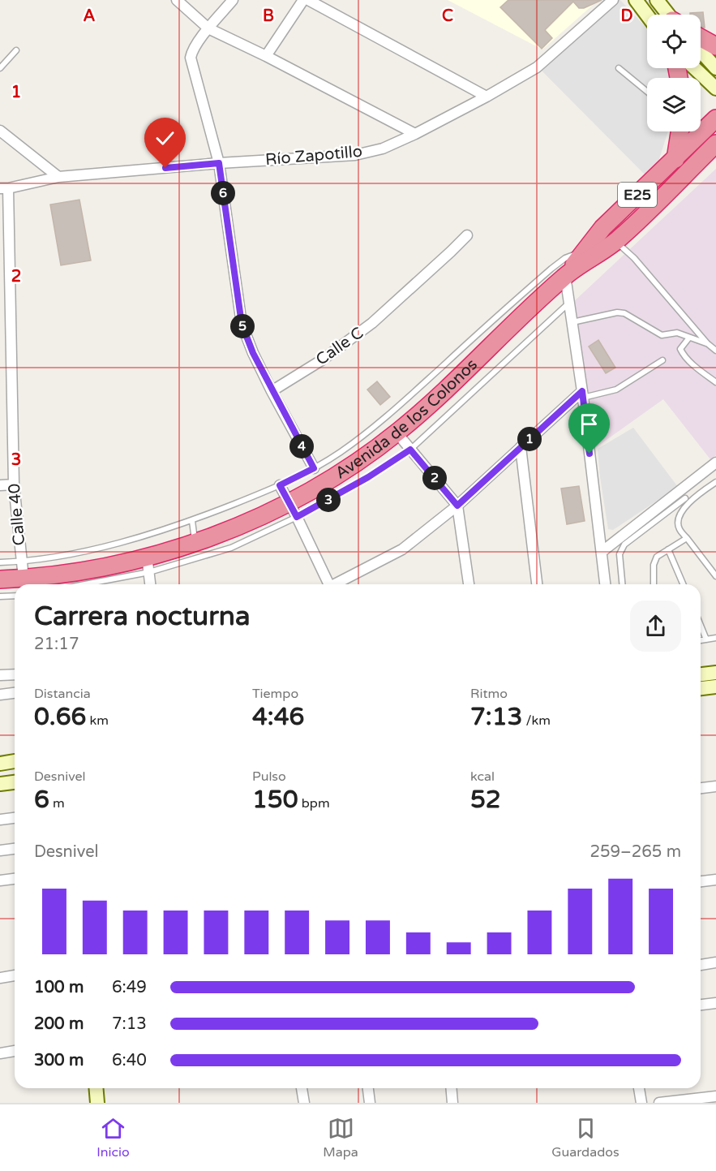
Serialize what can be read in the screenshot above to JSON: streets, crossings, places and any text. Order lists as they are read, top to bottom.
{
  "streets": {
    "highway": ["E25", "Avenida de los Colonos"],
    "street": ["Río Zapotillo", "Calle C", "Calle 40"]
  },
  "crossings": [
    ["Río Zapotillo", "Calle 40"],
    ["Avenida de los Colonos", "Calle 40"]
  ],
  "page": {
    "pins": [
      "6",
      "5",
      "1",
      "4",
      "2",
      "3"
    ],
    "heading": ["Carrera nocturna", "21:17"],
    "stats": [
      ["Distancia", "0.66 km"],
      ["Tiempo", "4:46"],
      ["Ritmo", "7:13 /km"],
      ["Desnivel", "6 m"],
      ["Pulso", "150 bpm"],
      ["kcal", "52"]
    ],
    "chart": ["Desnivel", "259–265 m"],
    "list": [
      {
        "name": "100 m",
        "note": "6:49"
      },
      {
        "name": "200 m",
        "note": "7:13"
      },
      {
        "name": "300 m",
        "note": "6:40"
      }
    ],
    "tabs": ["Inicio", "Mapa", "Guardados"]
  },
  "grid": {
    "columns": [
      "A",
      "B",
      "C",
      "D"
    ],
    "rows": ["1", "2", "3"]
  }
}
